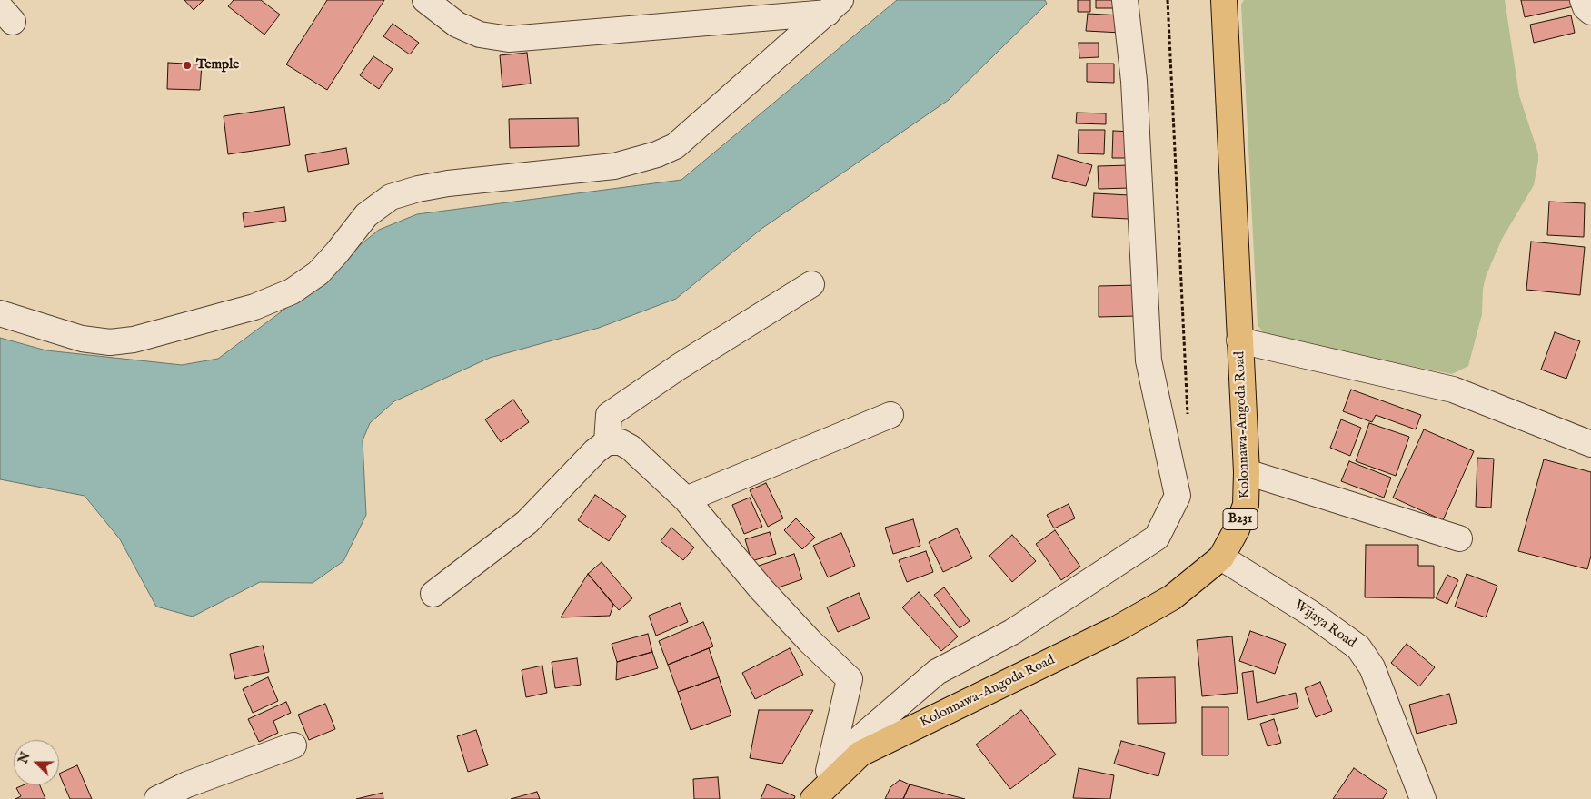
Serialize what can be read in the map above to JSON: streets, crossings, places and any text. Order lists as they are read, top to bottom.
{
  "streets": {
    "main road": ["Kolonnawa-Angoda Road", "B231"],
    "street": ["Wijaya Road"]
  },
  "crossings": [
    ["Kolonnawa-Angoda Road", "Wijaya Road"]
  ],
  "places": ["Temple"],
  "north": "left"
}
